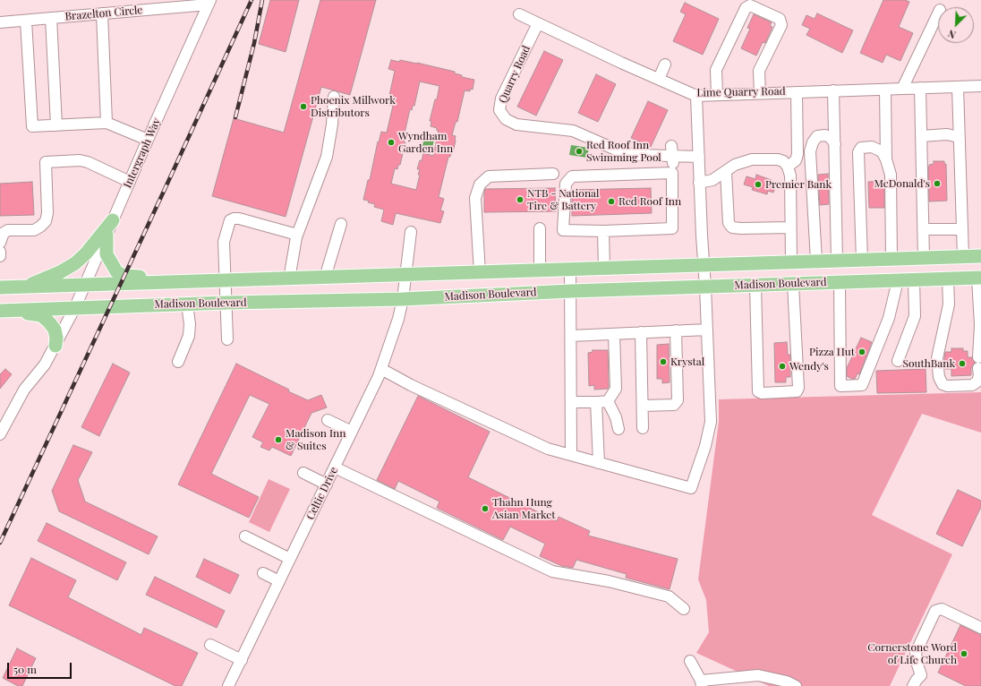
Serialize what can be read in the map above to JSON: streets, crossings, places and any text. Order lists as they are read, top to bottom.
{
  "streets": {
    "main road": ["Madison Boulevard"],
    "street": [
      "Brazelton Circle",
      "Quarry Road",
      "Lime Quarry Road",
      "Intergraph Way",
      "Celtic Drive"
    ]
  },
  "crossings": [
    ["Brazelton Circle", "Intergraph Way"],
    ["Quarry Road", "Lime Quarry Road"],
    ["Intergraph Way", "Madison Boulevard"],
    ["Madison Boulevard", "Celtic Drive"]
  ],
  "places": [
    "Phoenix Millwork Distributors",
    "Wyndham Garden Inn",
    "Red Roof Inn Swimming Pool",
    "McDonald's",
    "Premier Bank",
    "NTB - National Tire & Battery",
    "Red Roof Inn",
    "Pizza Hut",
    "Krystal",
    "SouthBank",
    "Wendy's",
    "Madison Inn & Suites",
    "Thahn Hung Asian Market",
    "Cornerstone Word of Life Church"
  ],
  "scale_bar": "50 m",
  "north": "bottom left"
}
